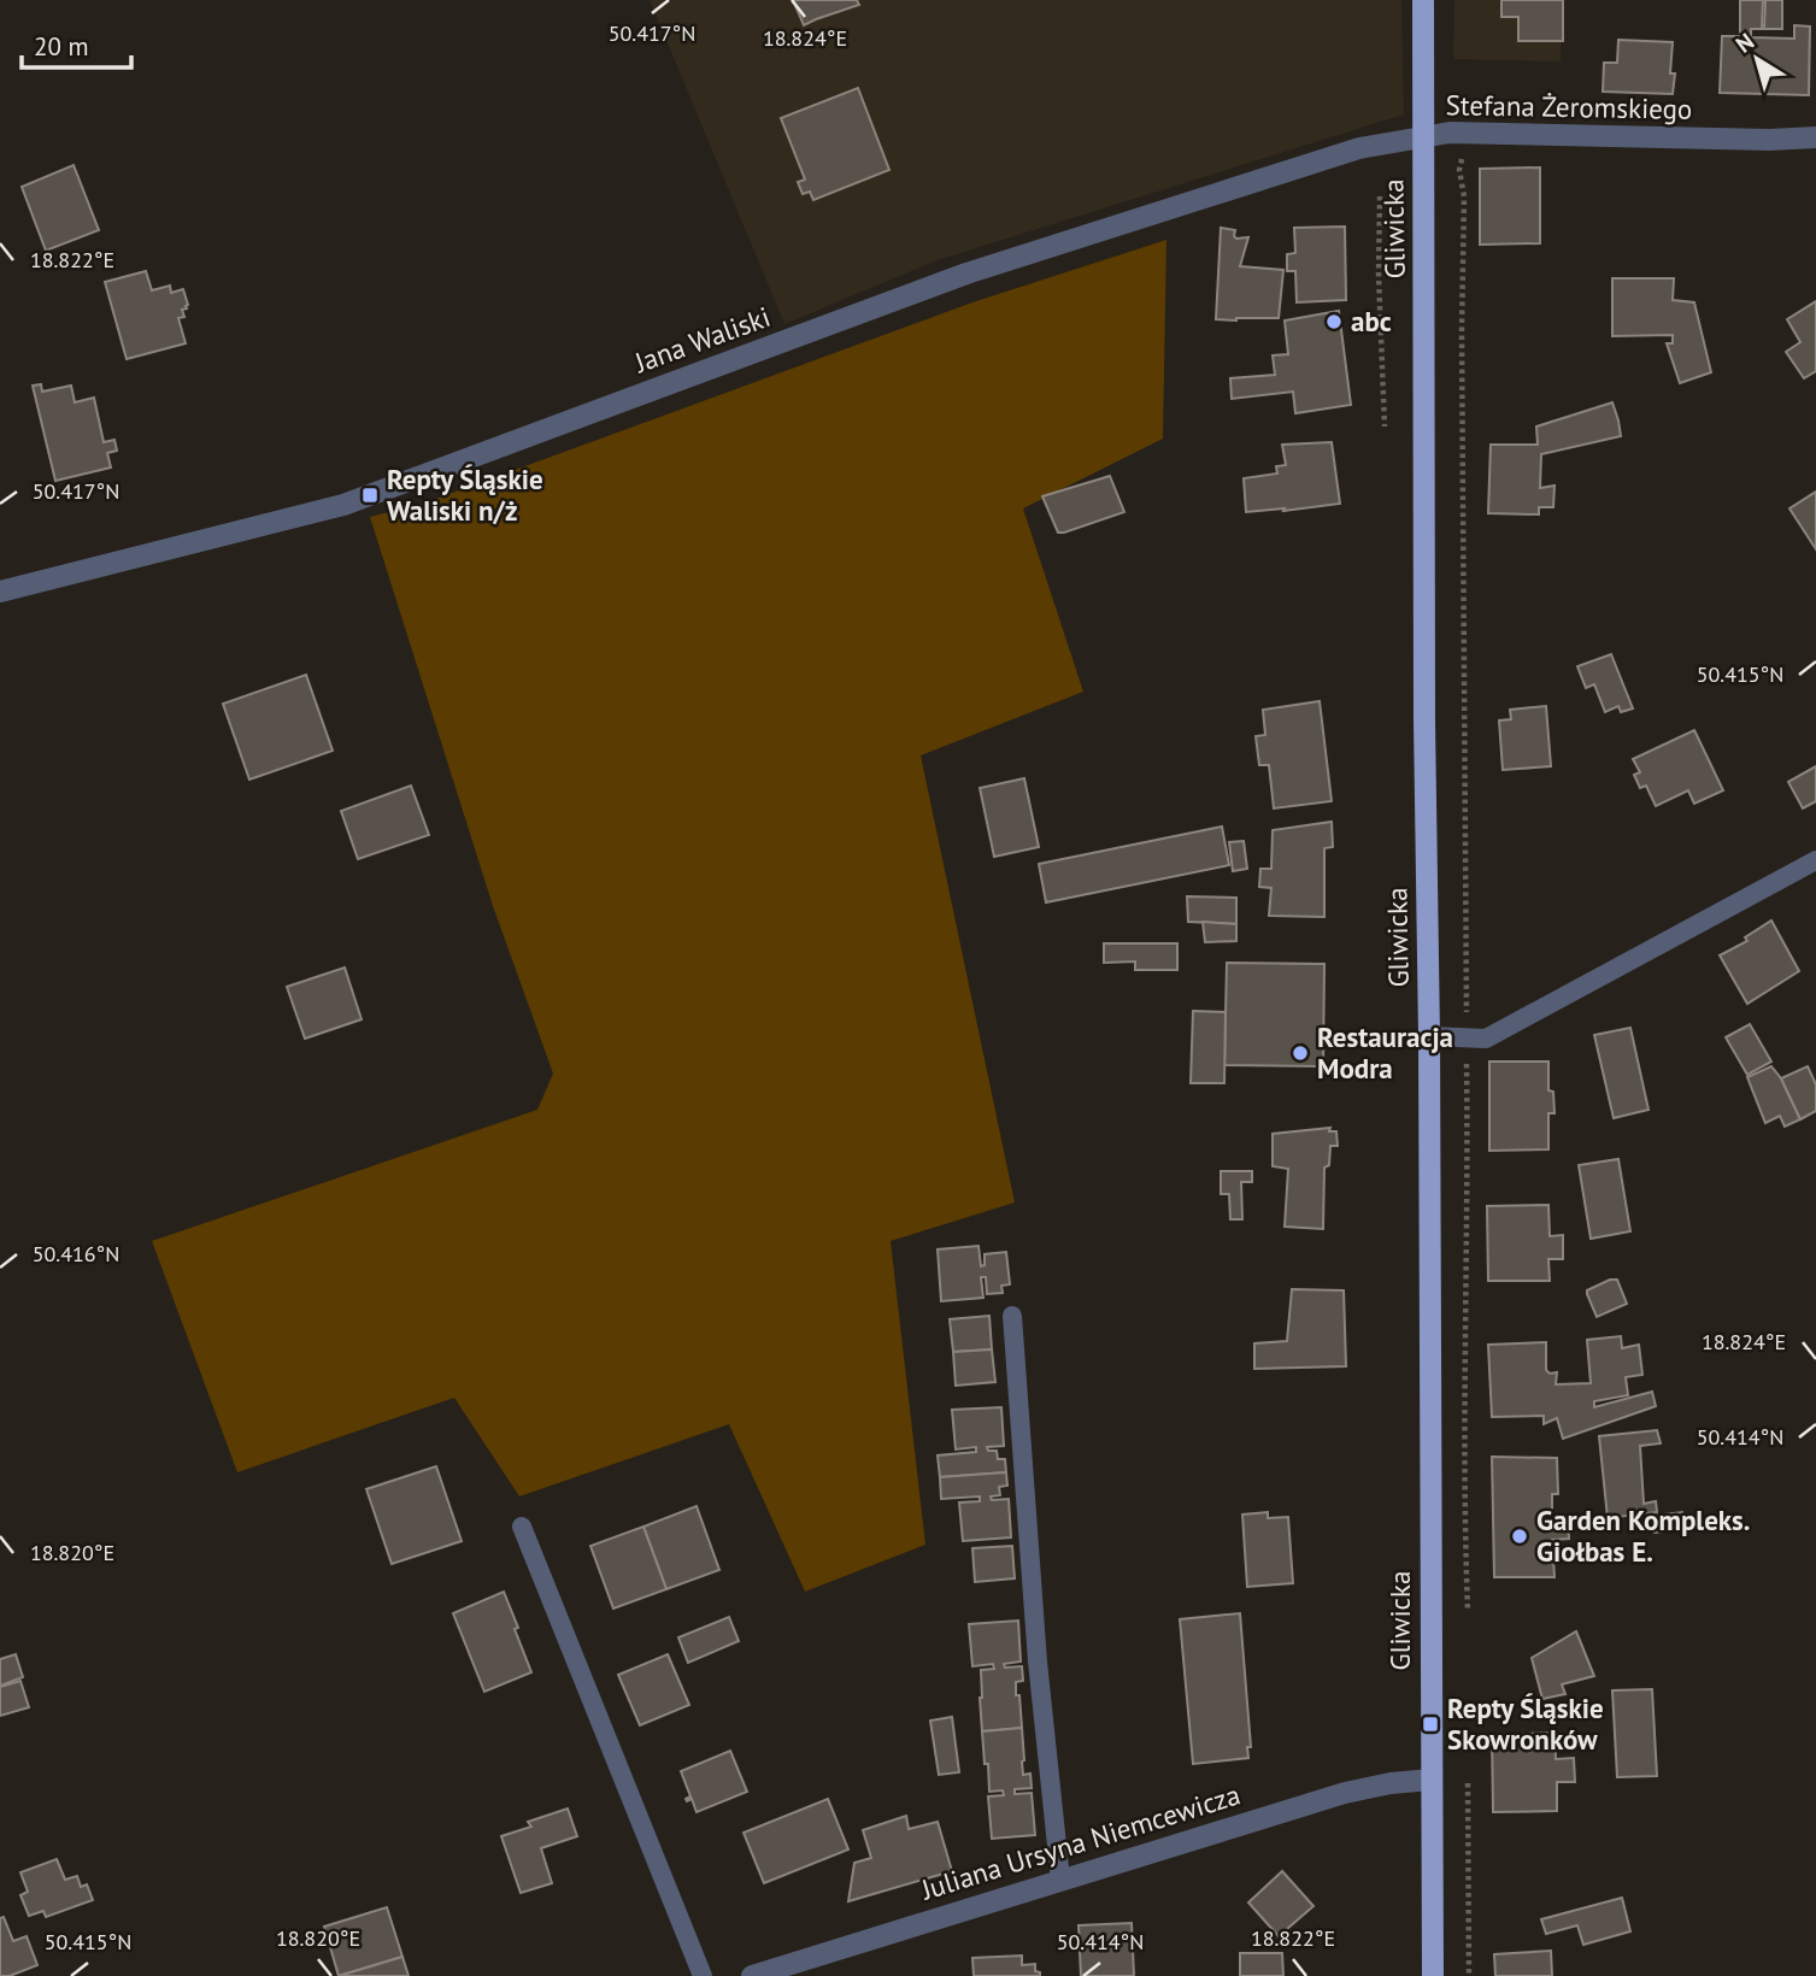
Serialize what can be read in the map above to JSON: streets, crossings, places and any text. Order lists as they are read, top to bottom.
{
  "streets": {
    "main road": ["Gliwicka"],
    "street": ["Stefana Żeromskiego", "Jana Waliski", "Juliana Ursyna Niemcewicza"]
  },
  "crossings": [
    ["Stefana Żeromskiego", "Gliwicka"],
    ["Stefana Żeromskiego", "Jana Waliski"],
    ["Gliwicka", "Jana Waliski"],
    ["Gliwicka", "Juliana Ursyna Niemcewicza"]
  ],
  "places": {
    "other": ["abc", "Restauracja Modra", "Garden Kompleks. Giołbas E."],
    "transit": ["Repty Śląskie Waliski n/ż", "Repty Śląskie Skowronków"]
  },
  "scale_bar": "20 m",
  "north": "top left",
  "coordinates": [
    "50.417°N",
    "18.824°E",
    "18.822°E",
    "50.415°N",
    "50.416°N",
    "50.414°N",
    "18.820°E"
  ]
}
